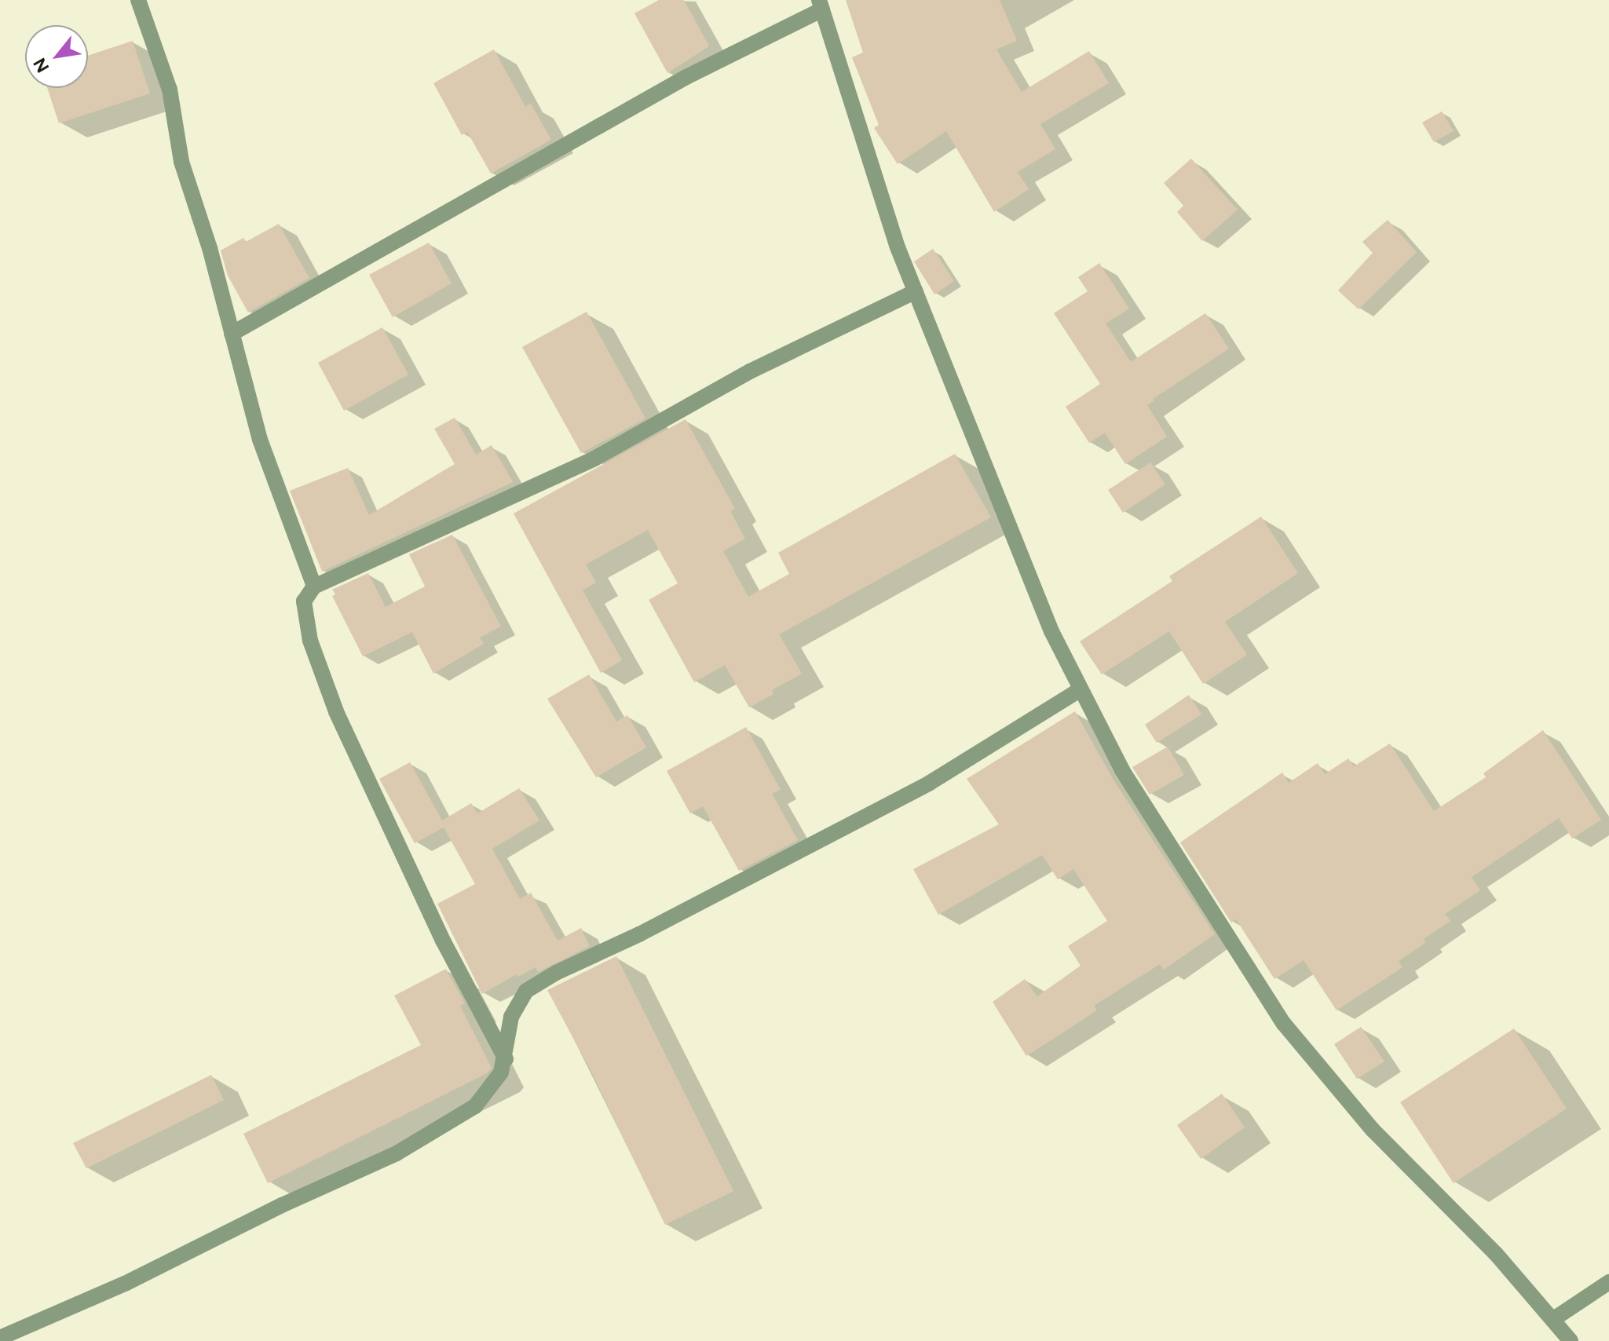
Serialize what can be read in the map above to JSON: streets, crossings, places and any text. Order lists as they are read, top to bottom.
{
  "north": "bottom left"
}
